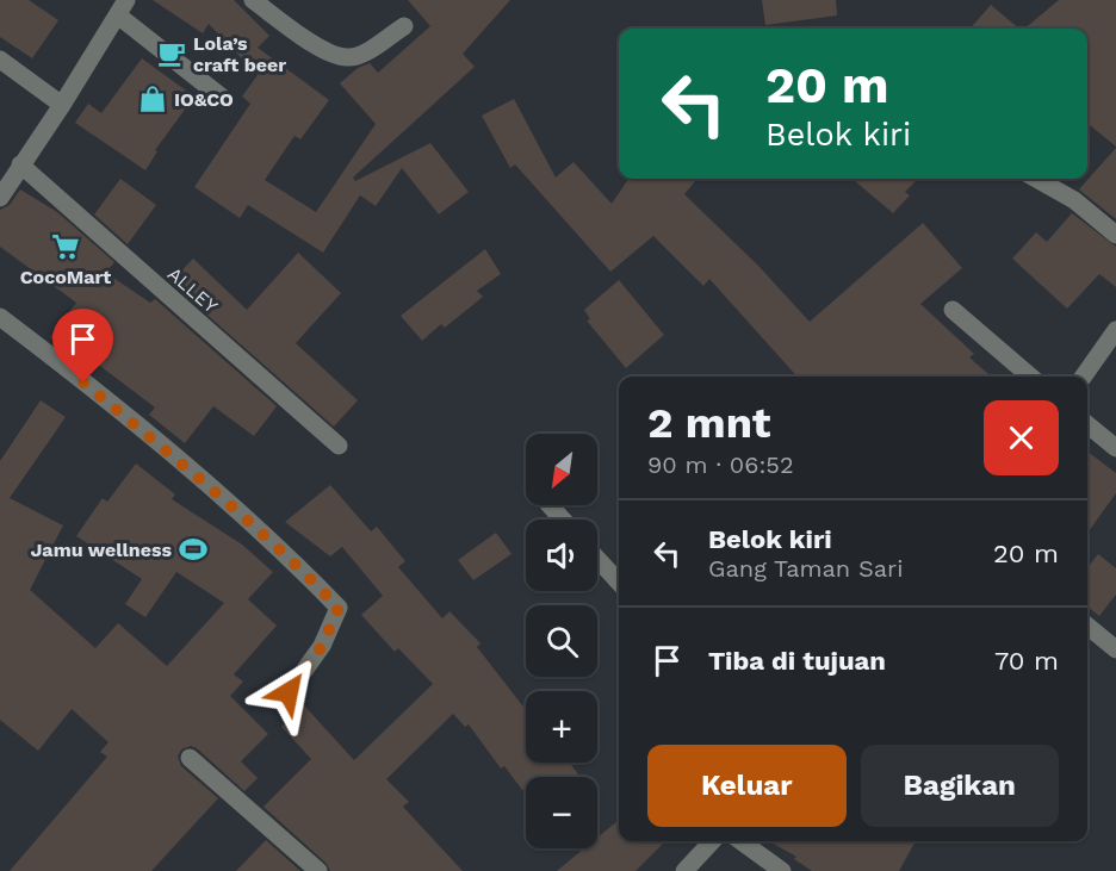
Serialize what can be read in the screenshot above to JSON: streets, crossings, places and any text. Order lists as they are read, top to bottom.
{
  "streets": {
    "street": ["ALLEY"]
  },
  "places": {
    "cafe": ["Lola’s craft beer"],
    "shop": ["IO&CO"],
    "supermarket": ["CocoMart"],
    "sports": ["Jamu wellness"]
  },
  "north": "bottom left",
  "page": {
    "turn": ["20 m", "Belok kiri"],
    "heading": ["2 mnt", "90 m · 06:52"],
    "map_buttons": ["+", "−"],
    "list": [
      {
        "name": "Belok kiri",
        "note": "Gang Taman Sari",
        "value": "20 m"
      },
      {
        "name": "Tiba di tujuan",
        "value": "70 m"
      }
    ],
    "buttons": ["Keluar", "Bagikan"]
  }
}
